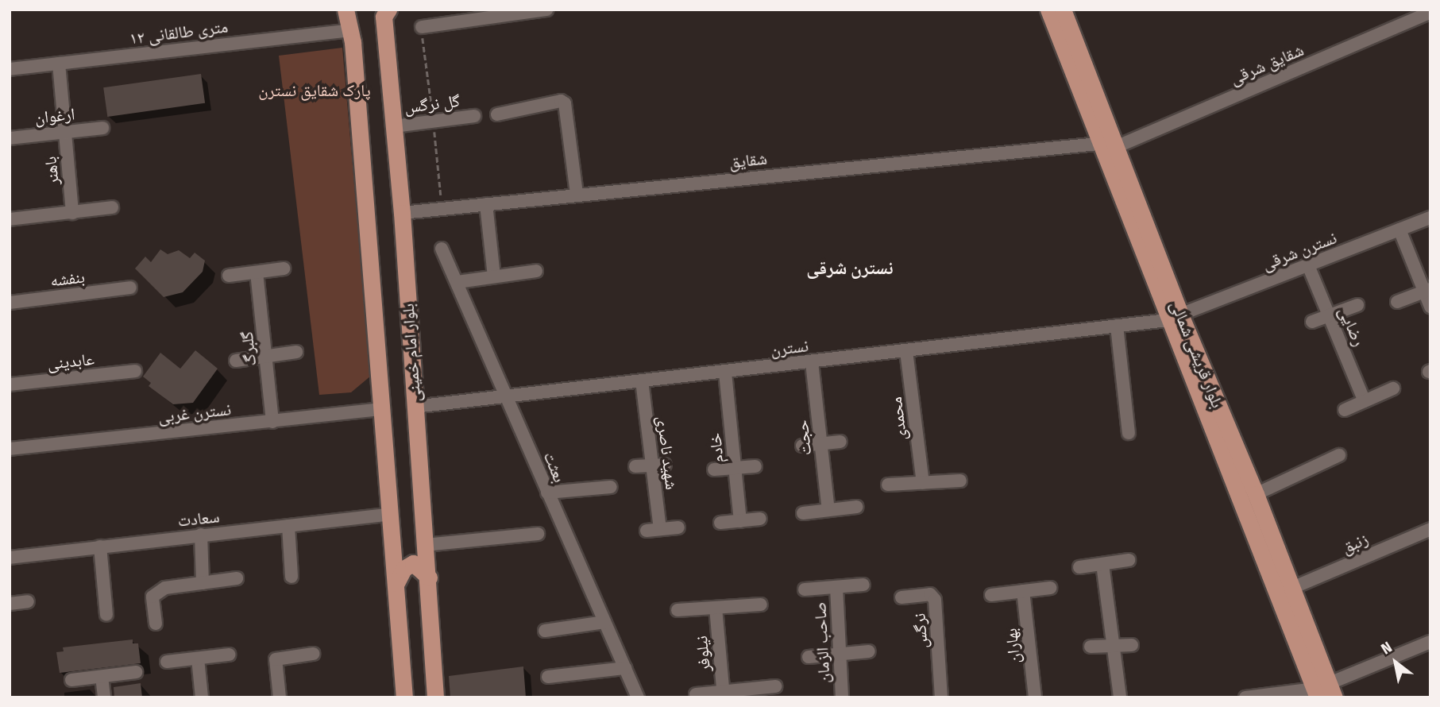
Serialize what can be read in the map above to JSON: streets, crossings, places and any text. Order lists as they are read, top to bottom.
{
  "streets": {
    "main road": ["بلوار امام خمینی", "بلوار قریشی شمالی"],
    "street": [
      "۱۲ متری طالقانی",
      "شقایق شرقی",
      "گل نرگس",
      "ارغوان",
      "شقایق",
      "باهنر",
      "نسترن شرقی",
      "بنفشه",
      "رضایی",
      "نسترن",
      "گلبرگ",
      "عابدینی",
      "نسترن غربی",
      "محمدی",
      "حجت",
      "خادم",
      "شهید ناصری",
      "بعثت",
      "سعادت",
      "زنبق",
      "نرگس",
      "صاحب الزمان",
      "بهاران",
      "نیلوفر"
    ]
  },
  "crossings": [
    ["۱۲ متری طالقانی", "باهنر"],
    ["۱۲ متری طالقانی", "بلوار امام خمینی"],
    ["شقایق شرقی", "بلوار قریشی شمالی"],
    ["گل نرگس", "بلوار امام خمینی"],
    ["ارغوان", "باهنر"],
    ["شقایق", "بلوار امام خمینی"],
    ["شقایق", "بلوار قریشی شمالی"],
    ["نسترن شرقی", "رضایی"],
    ["نسترن شرقی", "نسترن"],
    ["نسترن شرقی", "بلوار قریشی شمالی"],
    ["نسترن", "بلوار امام خمینی"],
    ["نسترن", "بلوار قریشی شمالی"],
    ["نسترن", "محمدی"],
    ["نسترن", "حجت"],
    ["نسترن", "خادم"],
    ["نسترن", "شهید ناصری"],
    ["نسترن", "بعثت"],
    ["گلبرگ", "نسترن غربی"],
    ["بلوار امام خمینی", "نسترن غربی"],
    ["بلوار امام خمینی", "سعادت"],
    ["بلوار قریشی شمالی", "زنبق"]
  ],
  "districts": ["نسترن شرقی"],
  "parks": ["پارک شقایق نسترن"],
  "north": "top left"
}
